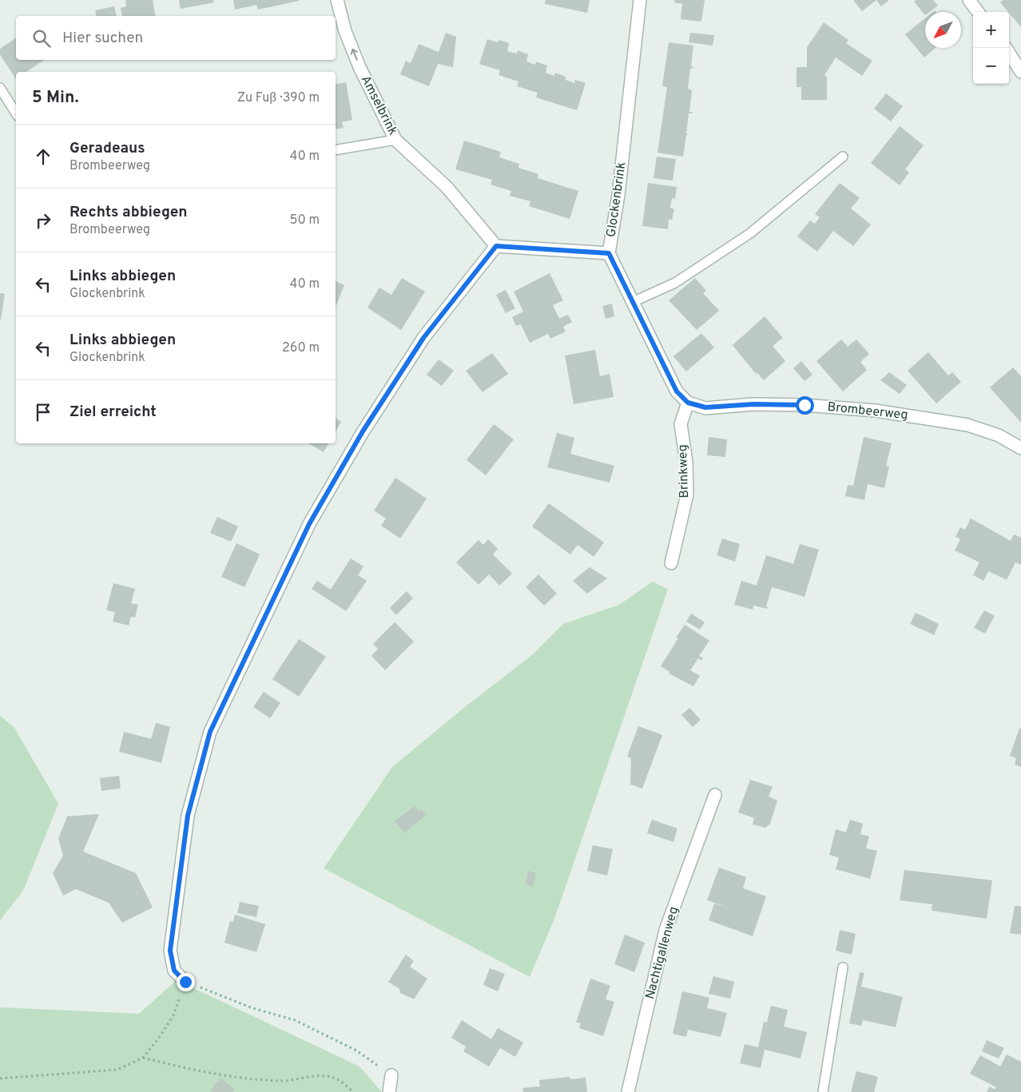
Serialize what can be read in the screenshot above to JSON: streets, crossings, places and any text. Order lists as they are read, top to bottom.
{
  "streets": {
    "street": [
      "Amselbrink",
      "Glockenbrink",
      "Brombeerweg",
      "Brinkweg",
      "Nachtigallenweg"
    ]
  },
  "crossings": [
    ["Amselbrink", "Glockenbrink"],
    ["Brombeerweg", "Brinkweg"]
  ],
  "one_way": ["Amselbrink"],
  "north": "bottom left",
  "page": {
    "map_buttons": ["+", "−"],
    "search": "Hier suchen",
    "heading": ["5 Min.", "Zu Fuß · 390 m"],
    "list": [
      ["Geradeaus", "Brombeerweg", "40 m"],
      ["Rechts abbiegen", "Brombeerweg", "50 m"],
      ["Links abbiegen", "Glockenbrink", "40 m"],
      ["Links abbiegen", "Glockenbrink", "260 m"],
      "Ziel erreicht"
    ]
  }
}
